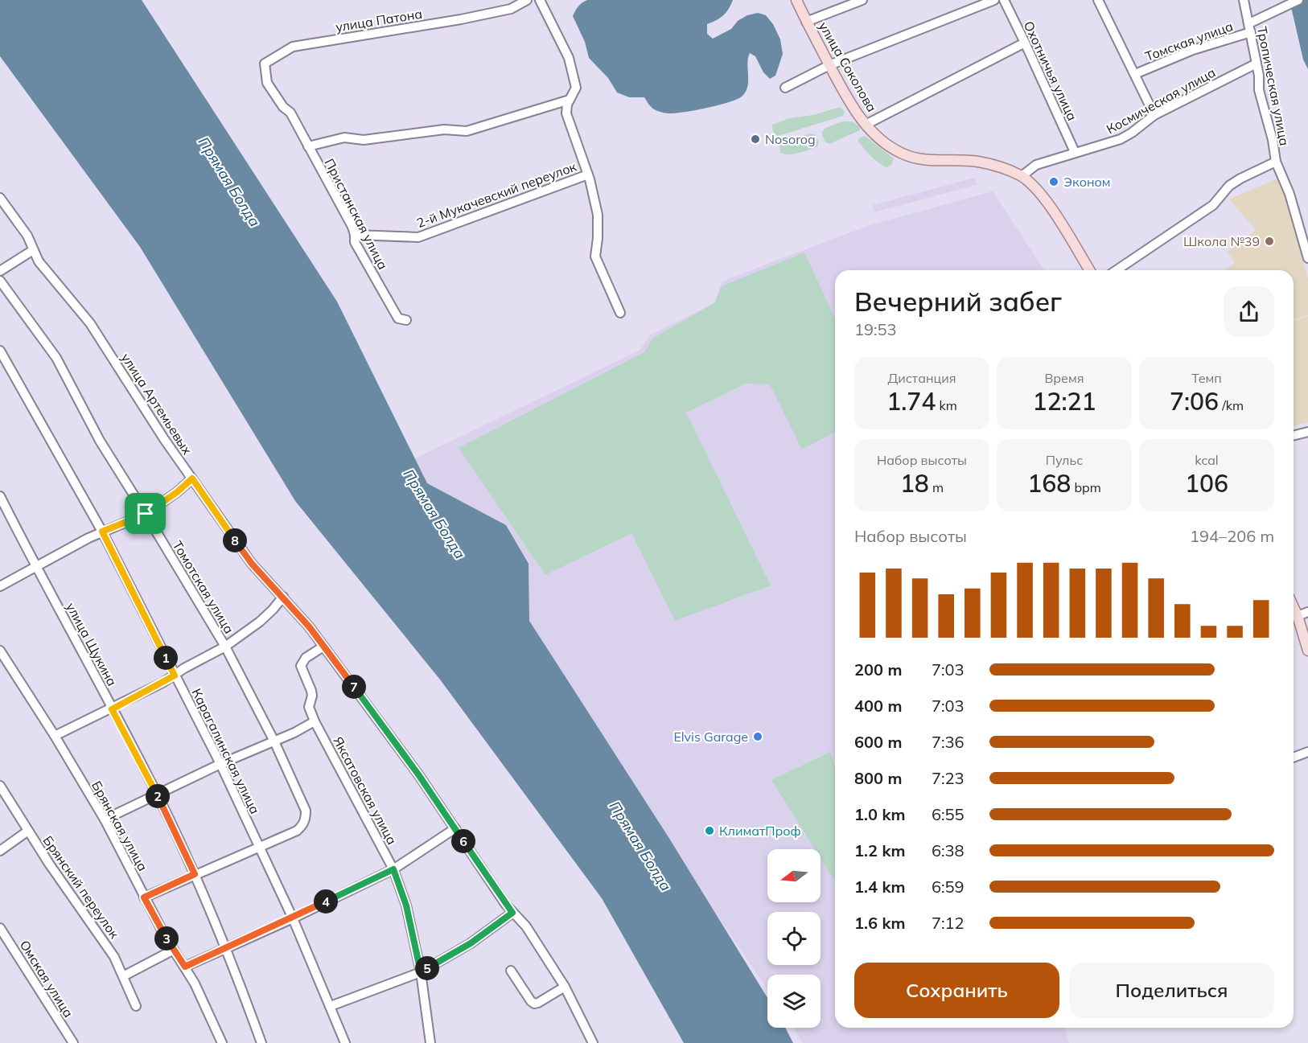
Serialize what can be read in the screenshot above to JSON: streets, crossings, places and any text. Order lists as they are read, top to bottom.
{
  "streets": {
    "main road": ["улица Соколова"],
    "street": [
      "улица Патона",
      "Томская улица",
      "Охотничья улица",
      "Тропическая улица",
      "Космическая улица",
      "2-й Мукачевский переулок",
      "Пристанская улица",
      "улица Артемьевых",
      "Томотская улица",
      "улица Щукина",
      "Карагалинская улица",
      "Яксатовская улица",
      "Брянская улица",
      "Брянский переулок",
      "Омская улица"
    ]
  },
  "crossings": [
    ["улица Патона", "Пристанская улица"],
    ["Томская улица", "Тропическая улица"],
    ["улица Соколова", "Космическая улица"],
    ["Охотничья улица", "Космическая улица"],
    ["Тропическая улица", "Космическая улица"],
    ["2-й Мукачевский переулок", "Пристанская улица"],
    ["улица Артемьевых", "Яксатовская улица"],
    ["Томотская улица", "Карагалинская улица"]
  ],
  "water": ["Прямая Болда"],
  "places": [
    "Nosorog",
    "Эконом",
    "Школа №39",
    "Elvis Garage",
    "КлиматПроф"
  ],
  "north": "left",
  "page": {
    "heading": ["Вечерний забег", "19:53"],
    "stats": [
      ["Дистанция", "1.74 km"],
      ["Время", "12:21"],
      ["Темп", "7:06 /km"],
      ["Набор высоты", "18 m"],
      ["Пульс", "168 bpm"],
      ["kcal", "106"]
    ],
    "chart": ["Набор высоты", "194–206 m"],
    "pins": [
      "8",
      "1",
      "7",
      "2",
      "6",
      "4",
      "3",
      "5"
    ],
    "list": [
      {
        "name": "200 m",
        "note": "7:03"
      },
      {
        "name": "400 m",
        "note": "7:03"
      },
      {
        "name": "600 m",
        "note": "7:36"
      },
      {
        "name": "800 m",
        "note": "7:23"
      },
      {
        "name": "1.0 km",
        "note": "6:55"
      },
      {
        "name": "1.2 km",
        "note": "6:38"
      },
      {
        "name": "1.4 km",
        "note": "6:59"
      },
      {
        "name": "1.6 km",
        "note": "7:12"
      }
    ],
    "buttons": ["Сохранить", "Поделиться"]
  }
}
